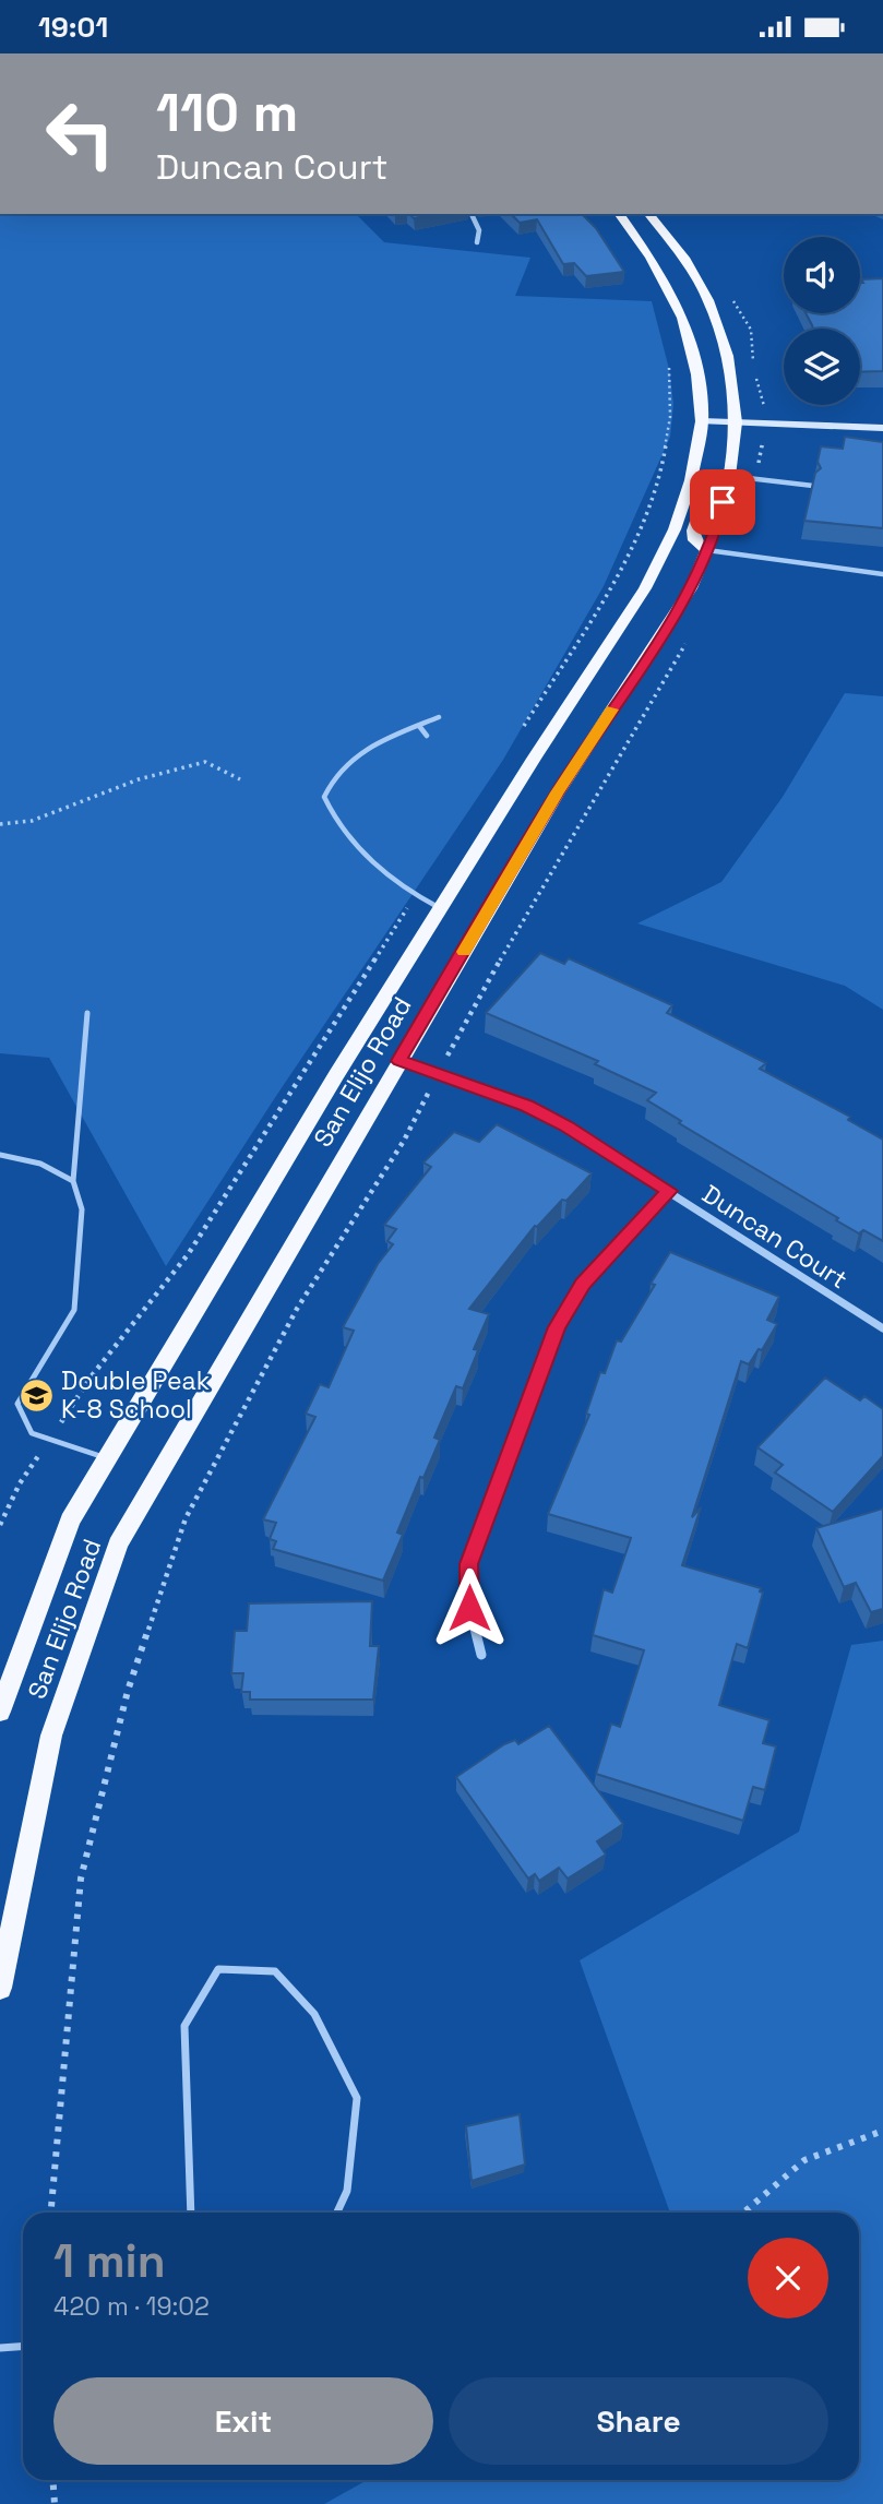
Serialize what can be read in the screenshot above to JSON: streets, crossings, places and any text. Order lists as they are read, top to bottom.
{
  "streets": {
    "main road": ["San Elijo Road"],
    "street": ["Duncan Court"]
  },
  "crossings": [
    ["San Elijo Road", "Duncan Court"]
  ],
  "places": {
    "school or university": ["Double Peak K-8 School"]
  },
  "page": {
    "status": "19:01",
    "turn": ["110 m", "Duncan Court"],
    "heading": ["1 min", "420 m · 19:02"],
    "buttons": ["Exit", "Share"]
  }
}
